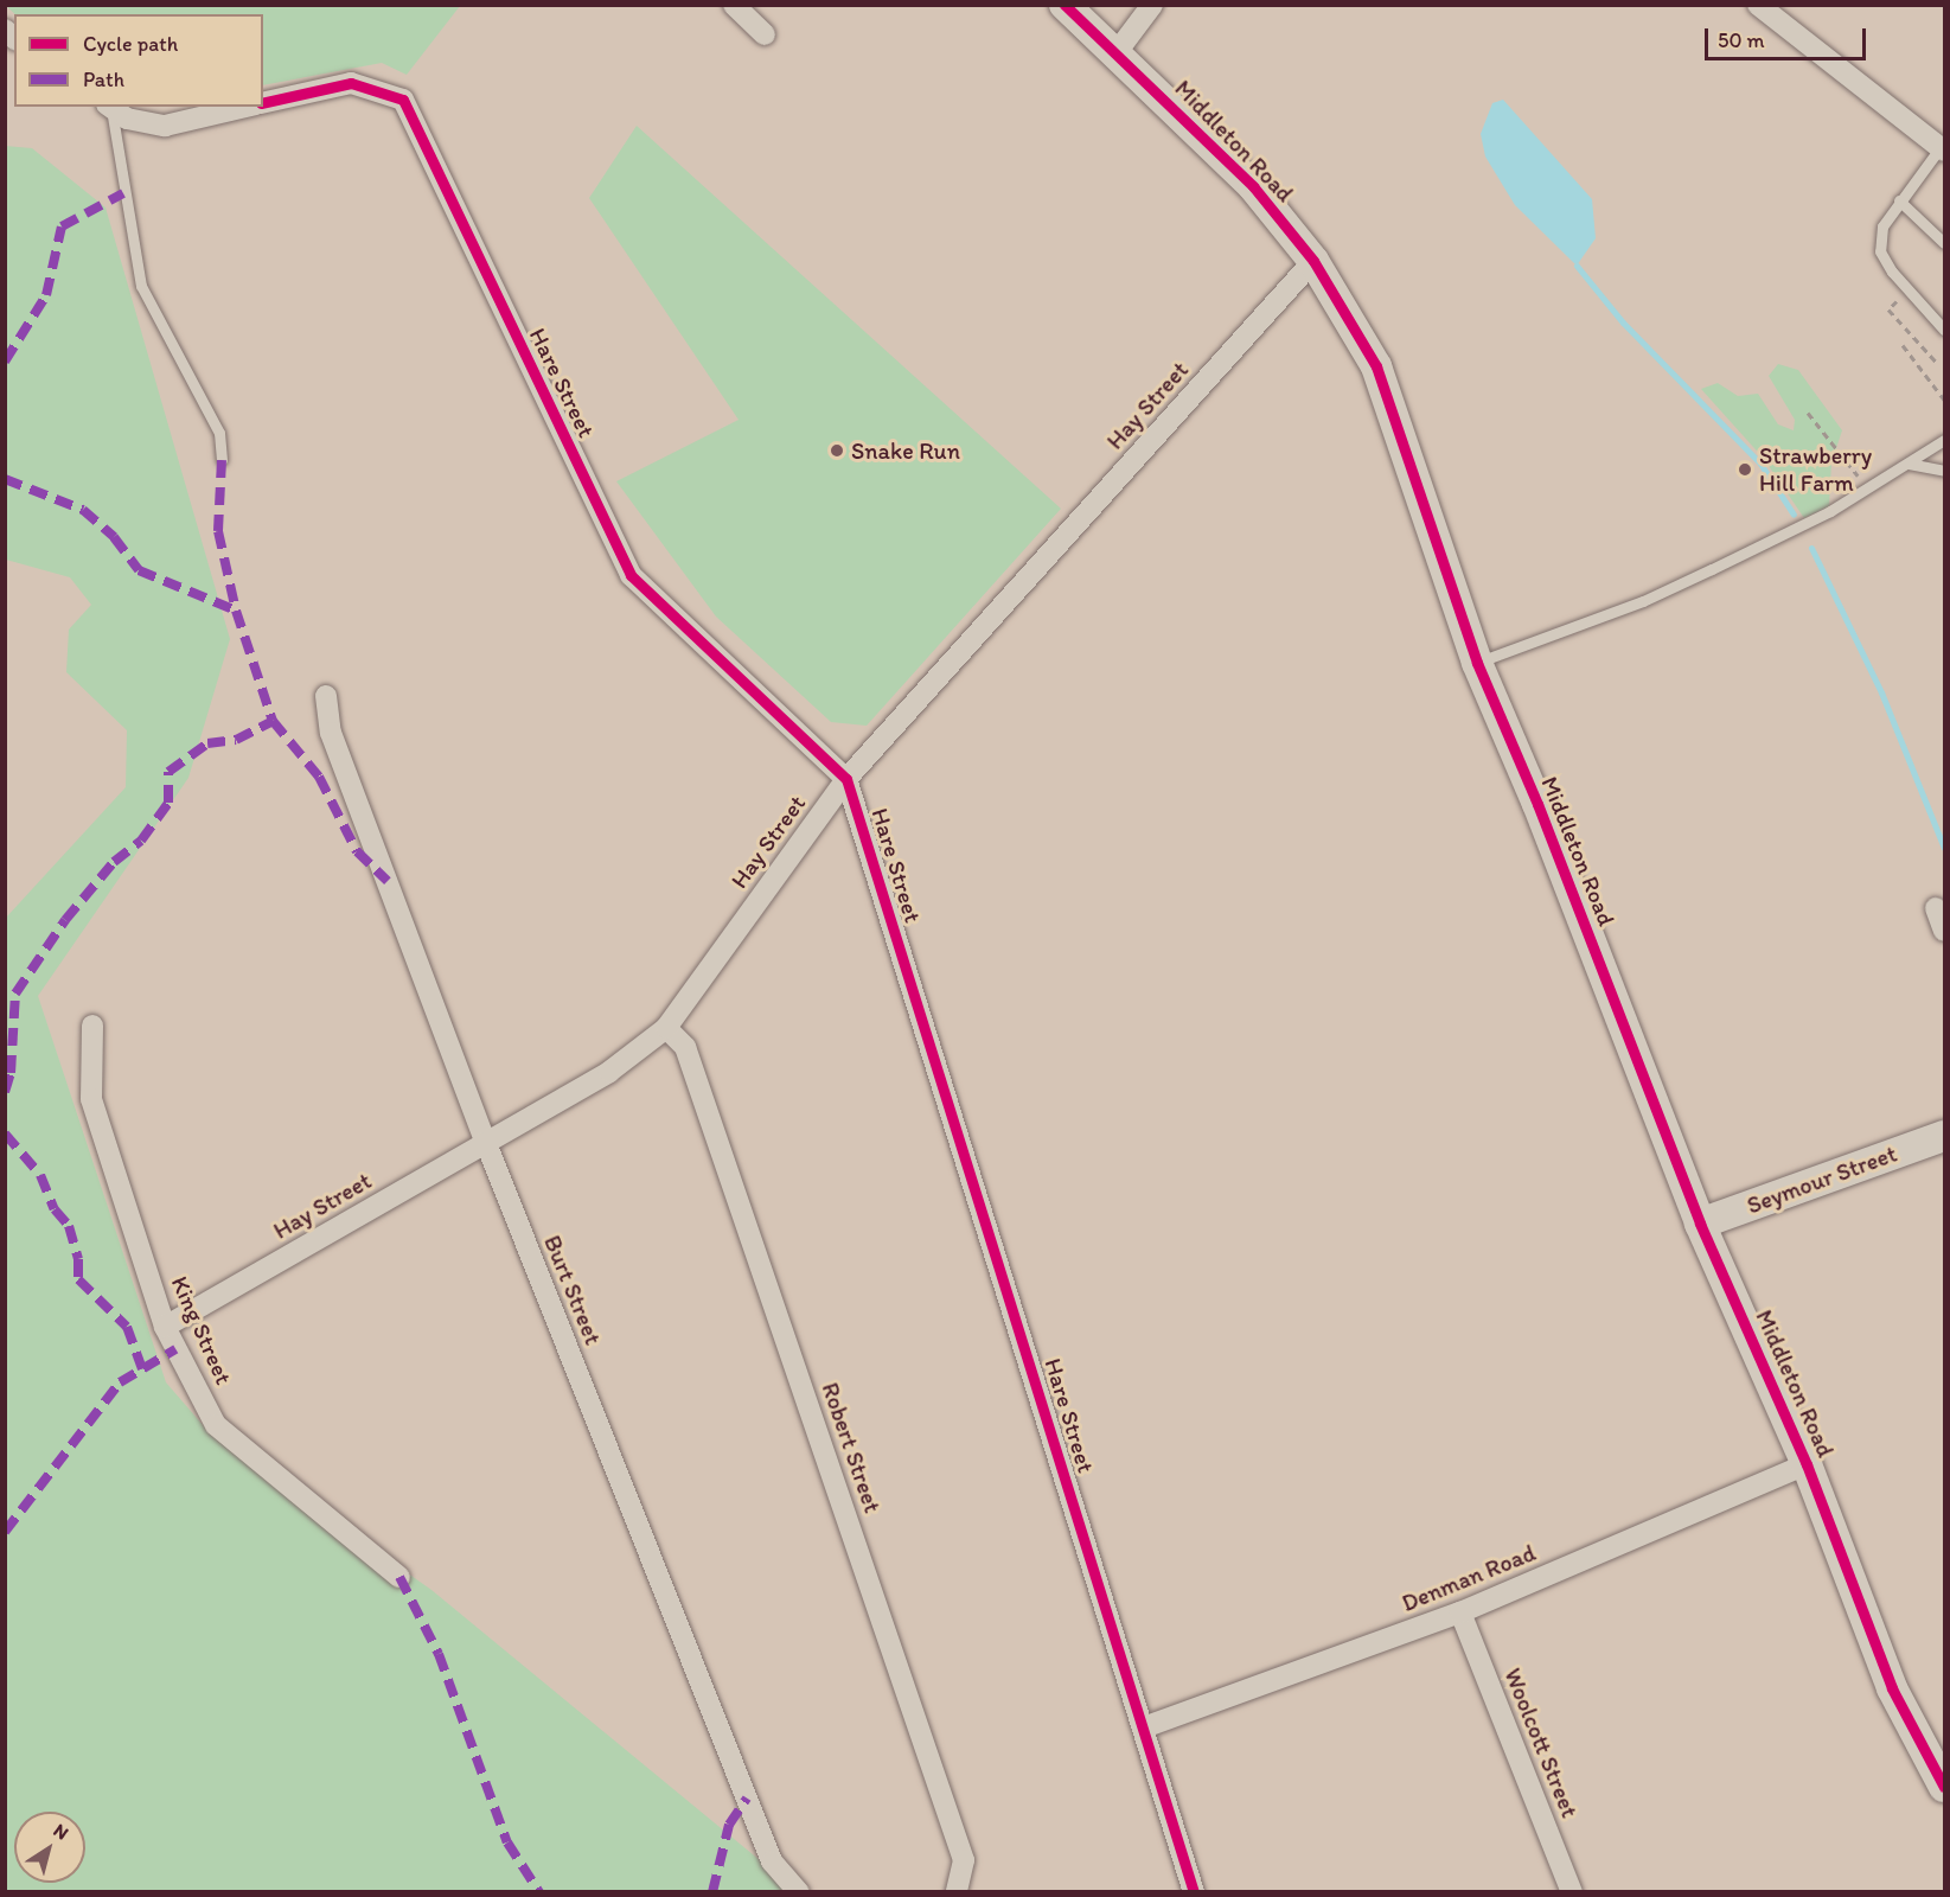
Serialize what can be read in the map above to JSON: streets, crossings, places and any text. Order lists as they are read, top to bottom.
{
  "streets": {
    "main road": ["Middleton Road", "Seymour Street"],
    "street": [
      "Hare Street",
      "Hay Street",
      "Burt Street",
      "King Street",
      "Robert Street",
      "Denman Road",
      "Woolcott Street"
    ]
  },
  "crossings": [
    ["Middleton Road", "Hay Street"],
    ["Middleton Road", "Seymour Street"],
    ["Middleton Road", "Denman Road"],
    ["Hare Street", "Hay Street"],
    ["Hare Street", "Denman Road"],
    ["Hay Street", "Burt Street"],
    ["Hay Street", "King Street"],
    ["Hay Street", "Robert Street"],
    ["Denman Road", "Woolcott Street"]
  ],
  "places": ["Snake Run", "Strawberry Hill Farm"],
  "legend": ["Cycle path", "Path"],
  "scale_bar": "50 m",
  "north": "top right"
}
